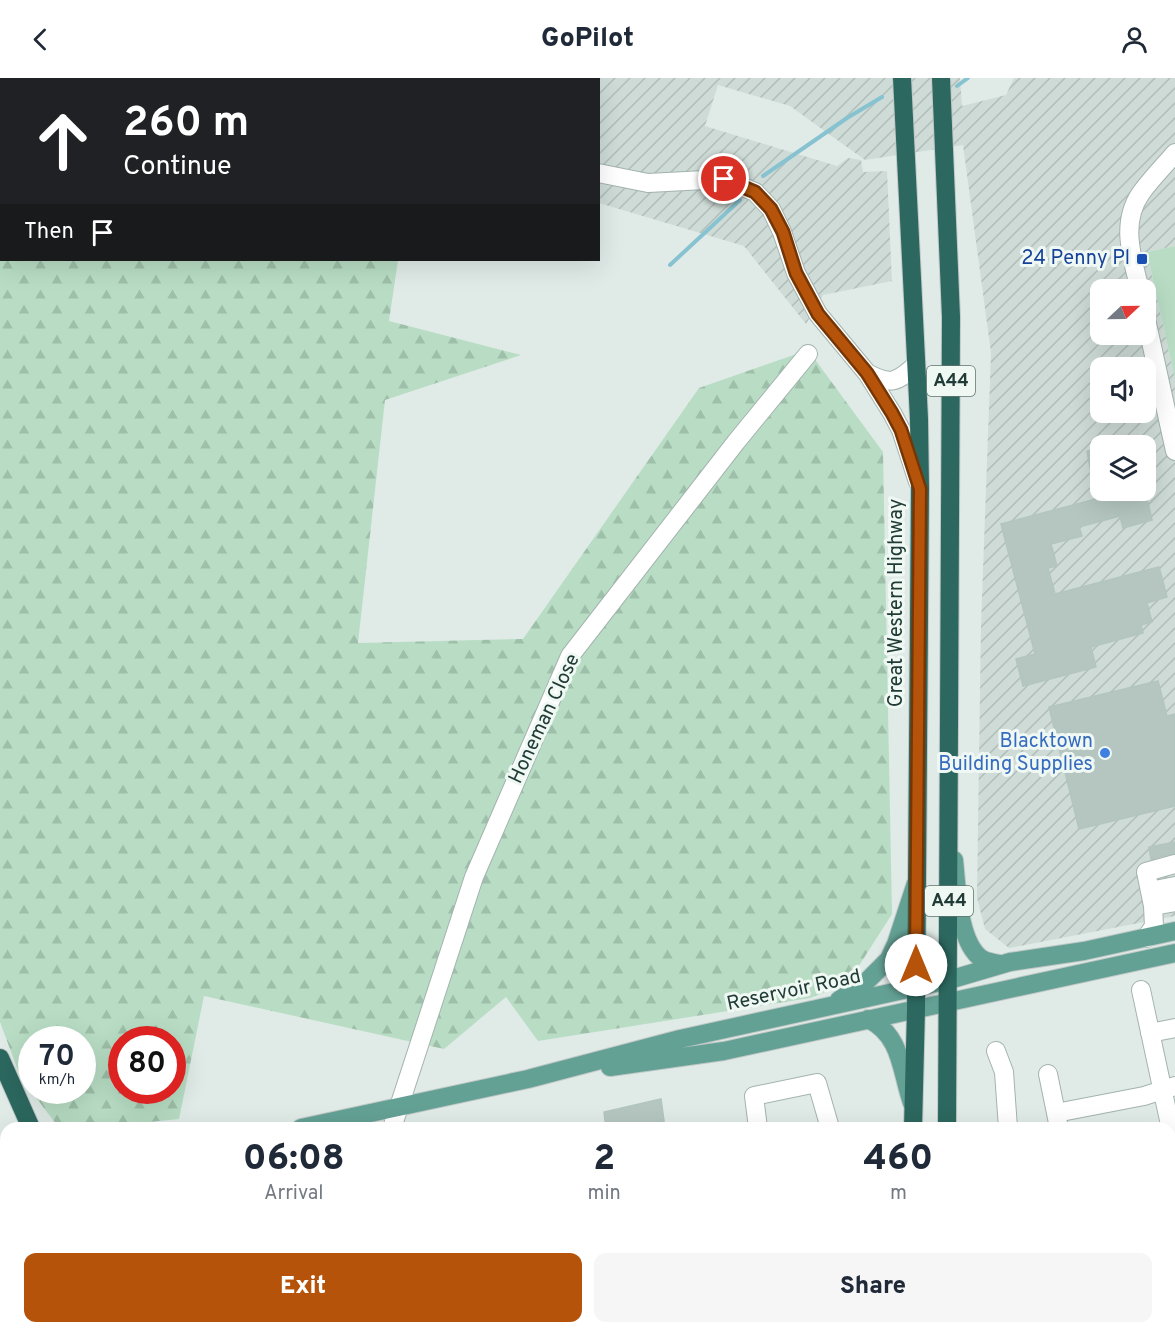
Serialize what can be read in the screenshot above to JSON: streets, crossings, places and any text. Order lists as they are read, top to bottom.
{
  "streets": {
    "highway": ["A44", "Great Western Highway"],
    "main road": ["Reservoir Road"],
    "street": ["Honeman Close"]
  },
  "crossings": [
    ["A44", "Reservoir Road"],
    ["Great Western Highway", "Reservoir Road"],
    ["Honeman Close", "Reservoir Road"]
  ],
  "places": {
    "transit": ["24 Penny Pl"],
    "other": ["Blacktown Building Supplies"]
  },
  "north": "right",
  "page": {
    "header": "GoPilot",
    "turn": ["260 m", "Continue"],
    "then": "Then",
    "speed": "70 km/h",
    "limit": "80",
    "eta": [
      "06:08",
      "Arrival",
      "2",
      "min",
      "460",
      "m"
    ],
    "buttons": ["Exit", "Share"]
  }
}
